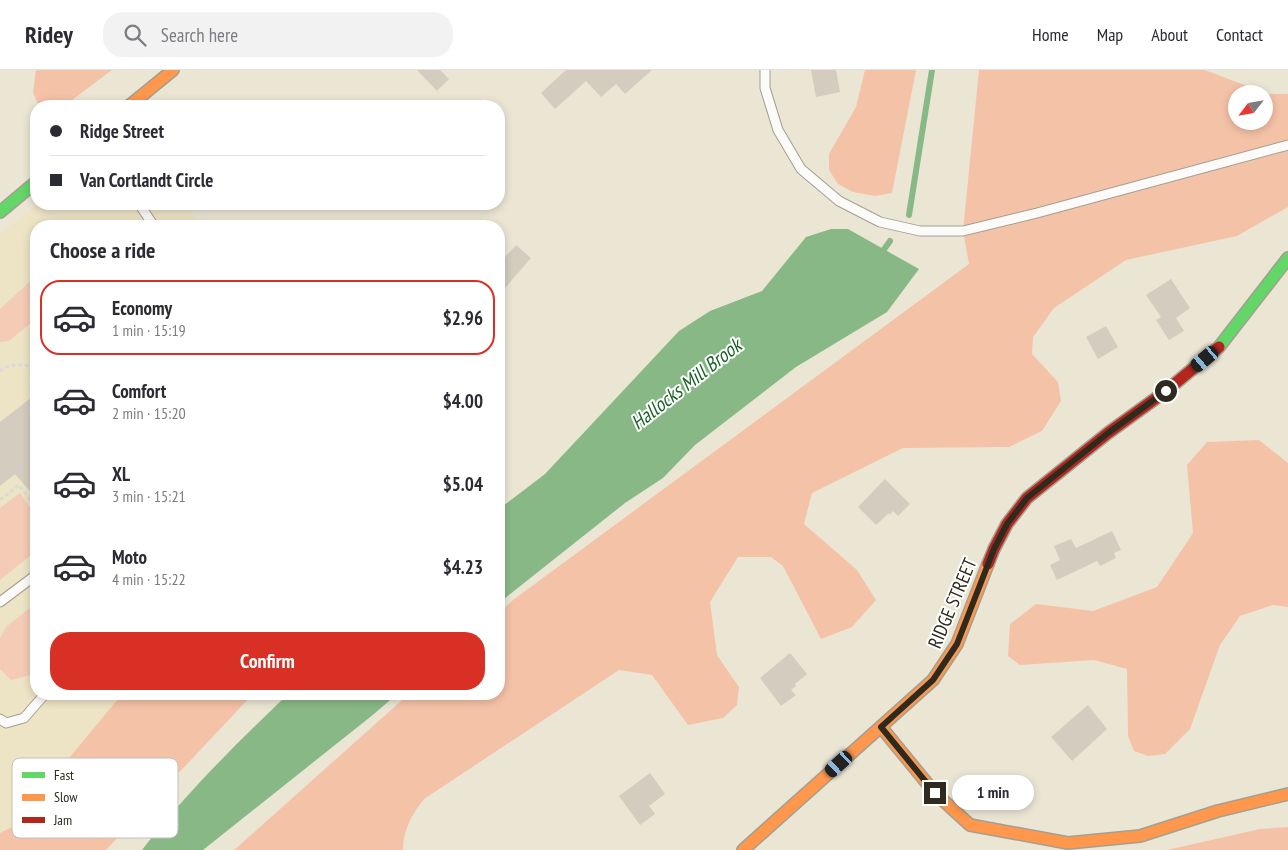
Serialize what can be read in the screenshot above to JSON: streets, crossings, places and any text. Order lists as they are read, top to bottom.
{
  "streets": {
    "street": ["RIDGE STREET"]
  },
  "water": ["Hallocks Mill Brook"],
  "legend": ["Fast", "Slow", "Jam"],
  "north": "bottom left",
  "page": {
    "header": "Ridey",
    "search": "Search here",
    "nav": [
      "Home",
      "Map",
      "About",
      "Contact"
    ],
    "banner": ["Ridge Street", "Van Cortlandt Circle"],
    "heading": "Choose a ride",
    "list": [
      {
        "name": "Economy",
        "note": "1 min · 15:19",
        "value": "$2.96"
      },
      {
        "name": "Comfort",
        "note": "2 min · 15:20",
        "value": "$4.00"
      },
      {
        "name": "XL",
        "note": "3 min · 15:21",
        "value": "$5.04"
      },
      {
        "name": "Moto",
        "note": "4 min · 15:22",
        "value": "$4.23"
      }
    ],
    "buttons": "Confirm",
    "bubble": "1 min"
  }
}
